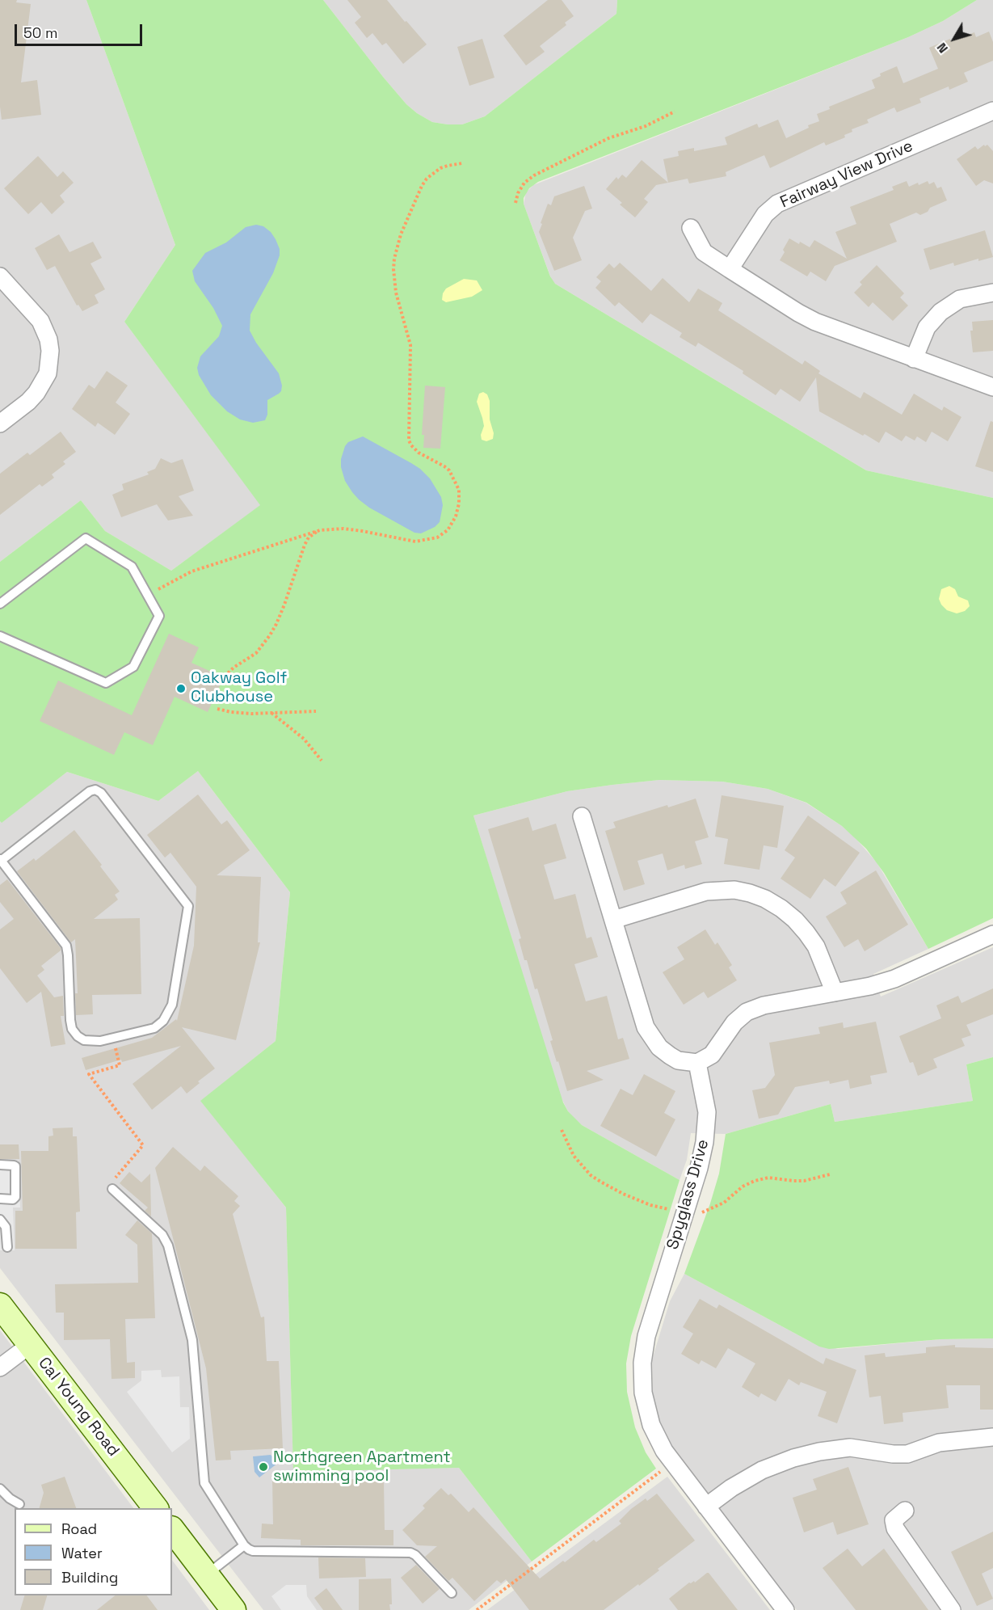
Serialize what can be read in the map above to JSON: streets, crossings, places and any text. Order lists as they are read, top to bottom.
{
  "streets": {
    "main road": ["Cal Young Road"],
    "street": ["Fairway View Drive", "Spyglass Drive"]
  },
  "places": ["Oakway Golf Clubhouse", "Northgreen Apartment swimming pool"],
  "legend": ["Road", "Water", "Building"],
  "scale_bar": "50 m",
  "north": "bottom left"
}
